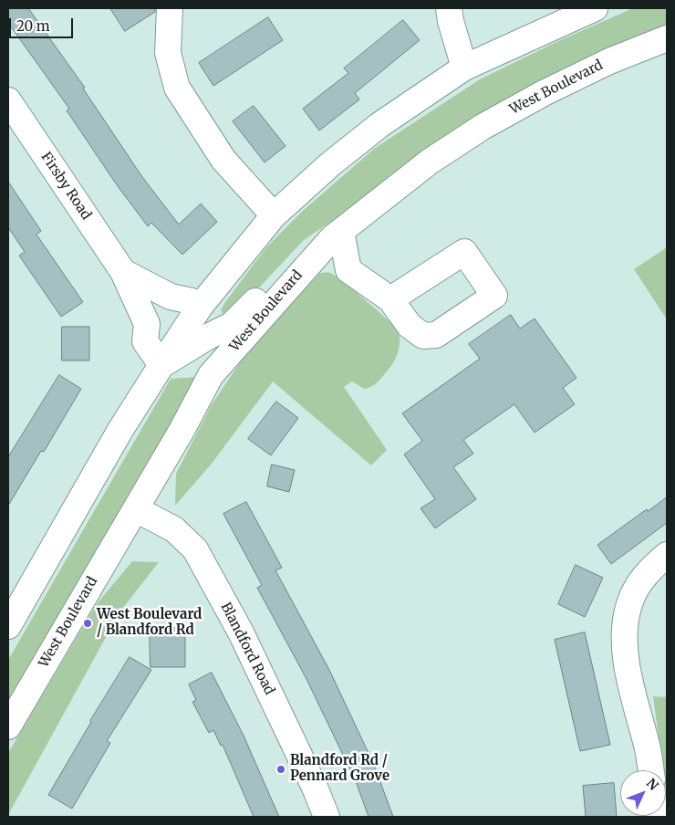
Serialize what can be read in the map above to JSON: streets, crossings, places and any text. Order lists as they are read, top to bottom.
{
  "streets": {
    "main road": ["West Boulevard", "Firsby Road", "Blandford Road"]
  },
  "crossings": [
    ["West Boulevard", "Blandford Road"]
  ],
  "places": ["West Boulevard / Blandford Rd", "Blandford Rd / Pennard Grove"],
  "scale_bar": "20 m",
  "north": "top right"
}
